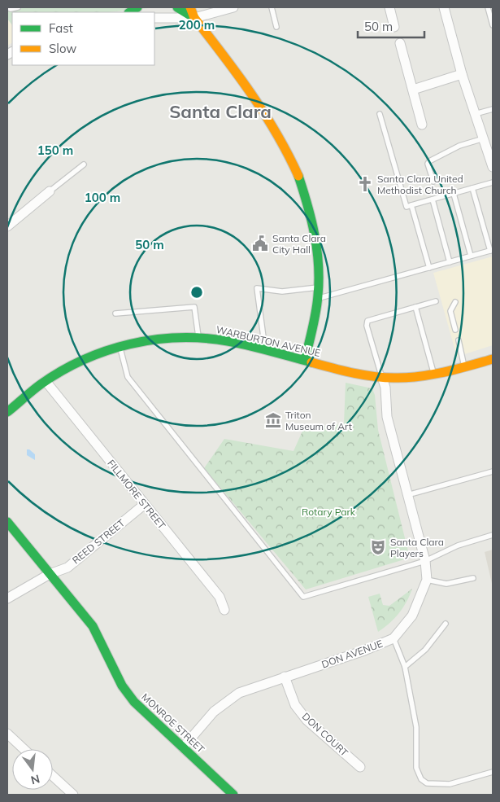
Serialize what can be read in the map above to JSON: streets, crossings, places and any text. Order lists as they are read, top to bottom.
{
  "streets": {
    "street": [
      "WARBURTON AVENUE",
      "FILLMORE STREET",
      "REED STREET",
      "DON AVENUE",
      "MONROE STREET",
      "DON COURT"
    ]
  },
  "crossings": [
    ["WARBURTON AVENUE", "FILLMORE STREET"],
    ["WARBURTON AVENUE", "DON AVENUE"],
    ["FILLMORE STREET", "REED STREET"],
    ["REED STREET", "MONROE STREET"],
    ["DON AVENUE", "MONROE STREET"],
    ["DON AVENUE", "DON COURT"]
  ],
  "districts": ["Santa Clara"],
  "parks": ["Rotary Park"],
  "places": {
    "church": ["Santa Clara United Methodist Church"],
    "public building": ["Santa Clara City Hall"],
    "museum": ["Triton Museum of Art"],
    "theatre": ["Santa Clara Players"]
  },
  "legend": ["Fast", "Slow"],
  "scale_bar": "50 m",
  "north": "bottom",
  "rings": [
    "200 m",
    "150 m",
    "100 m",
    "50 m"
  ]
}
